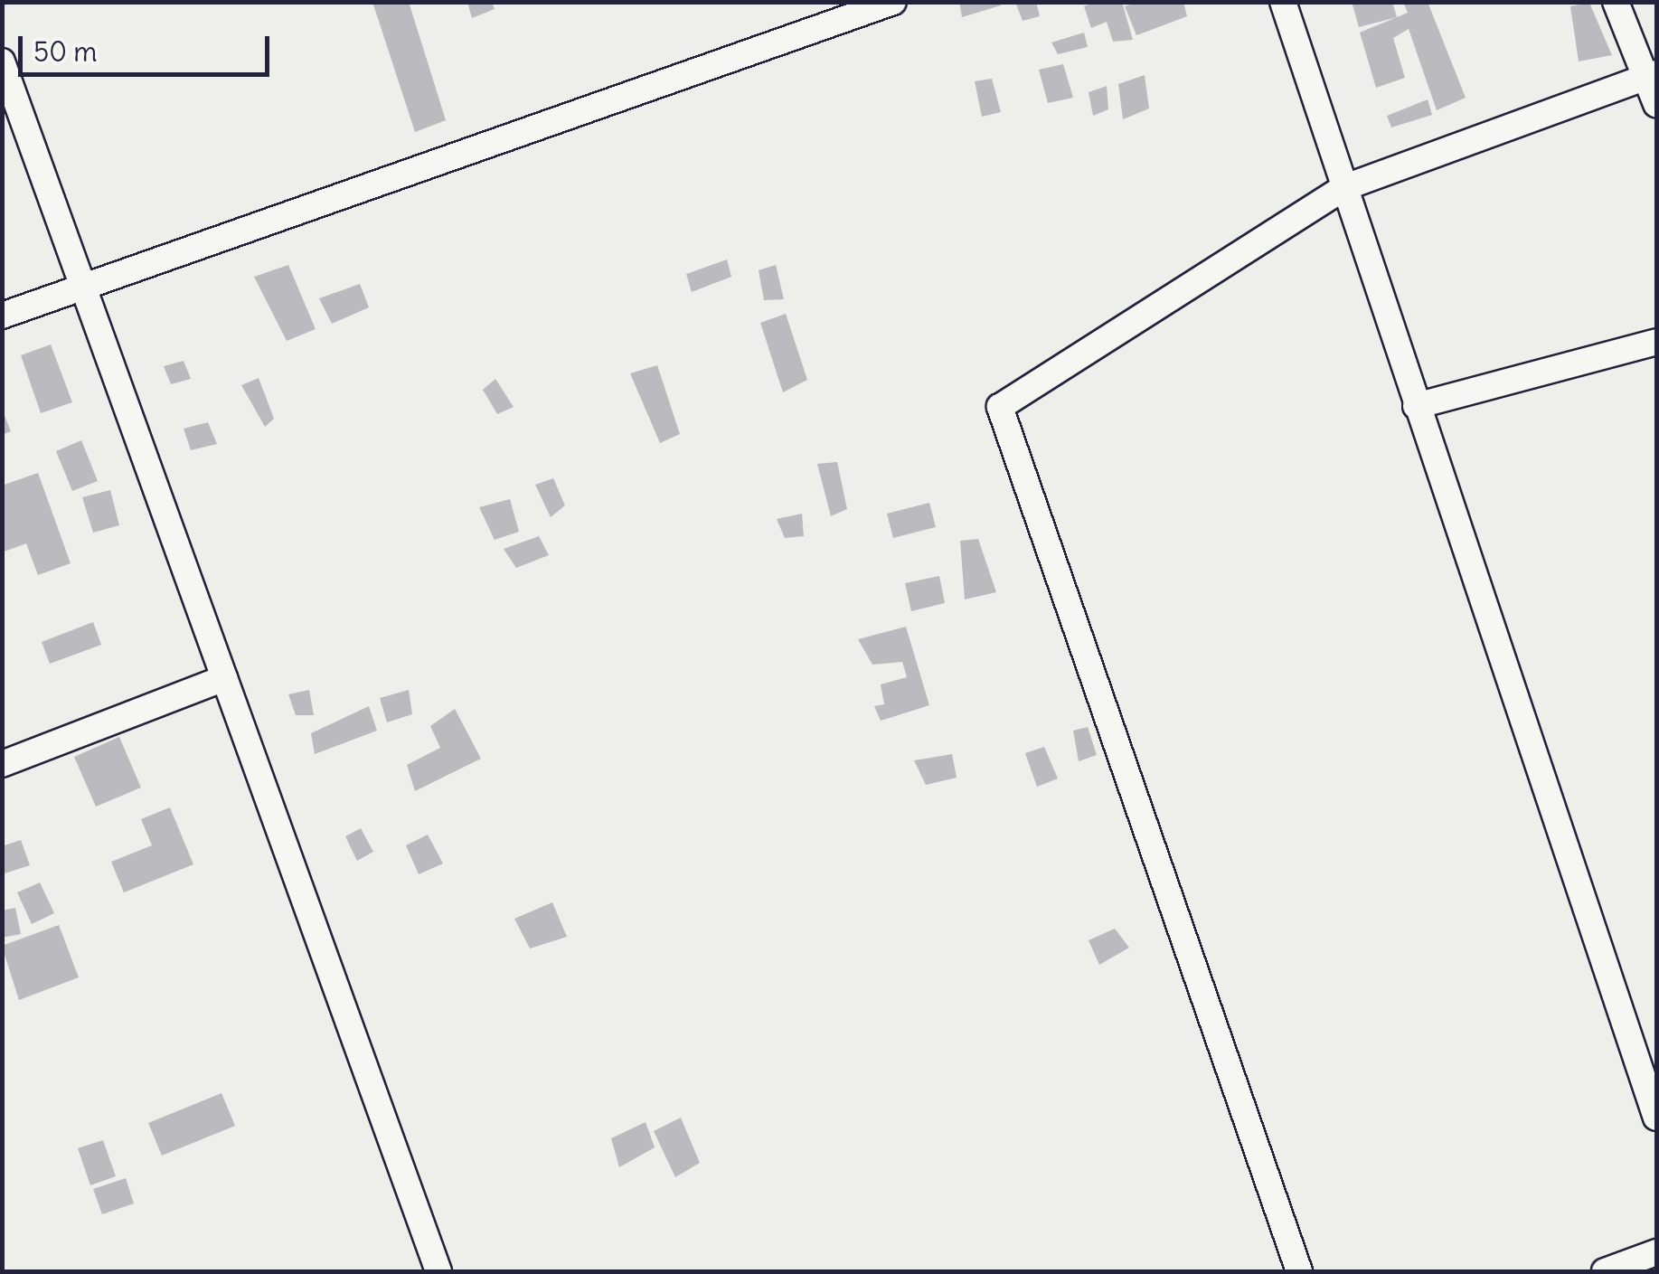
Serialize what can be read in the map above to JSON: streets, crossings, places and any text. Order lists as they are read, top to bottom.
{
  "scale_bar": "50 m"
}
